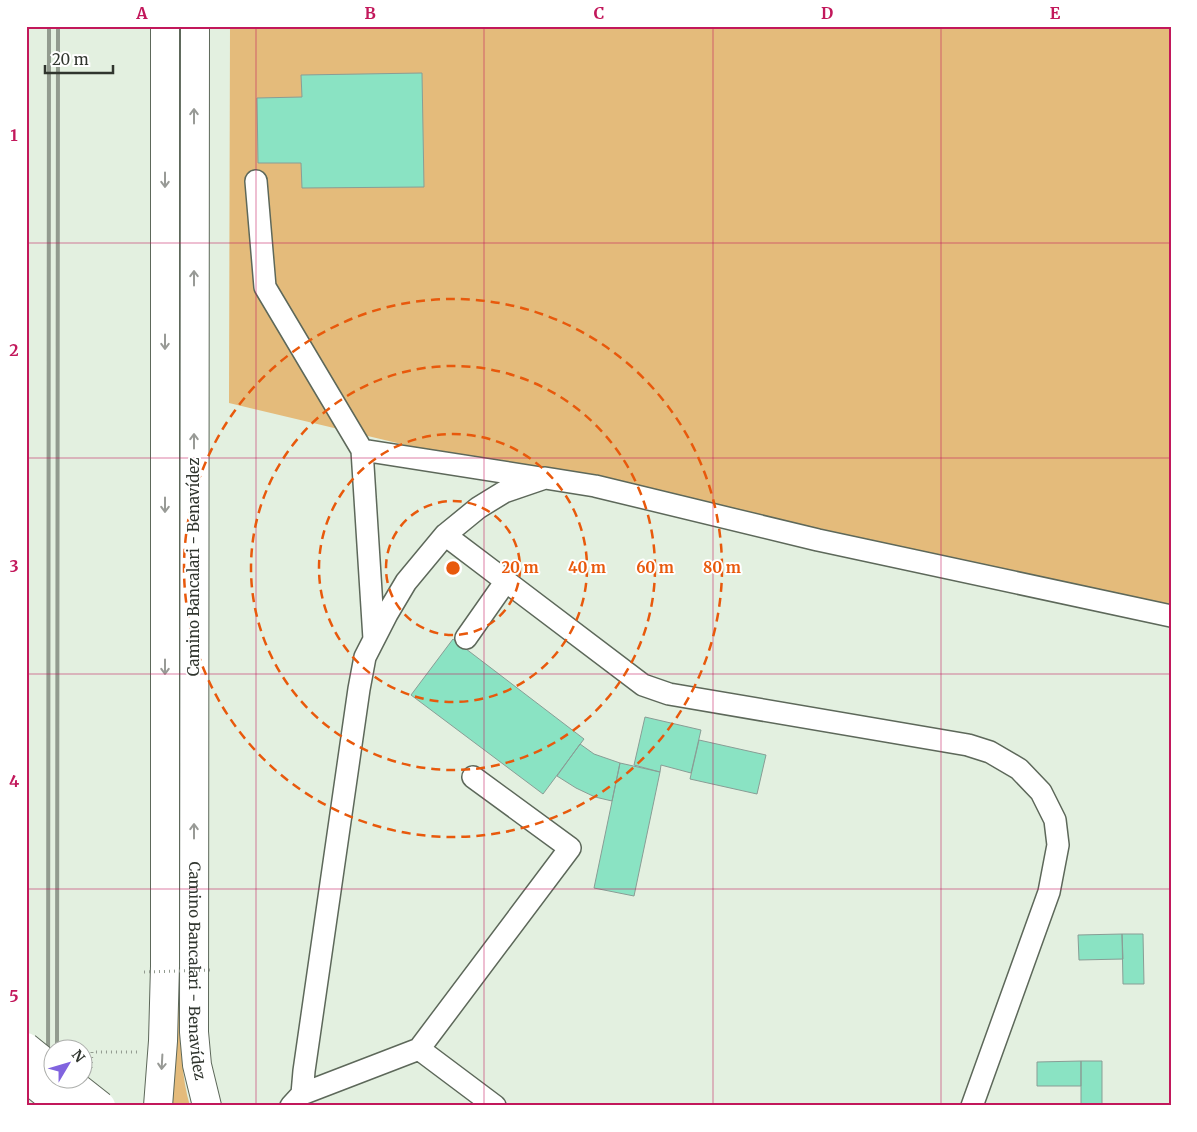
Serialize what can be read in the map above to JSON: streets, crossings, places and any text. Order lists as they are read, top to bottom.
{
  "streets": {
    "main road": ["Camino Bancalari - Benavídez"]
  },
  "scale_bar": "20 m",
  "north": "top right",
  "grid": {
    "columns": [
      "A",
      "B",
      "C",
      "D",
      "E"
    ],
    "rows": [
      "1",
      "2",
      "3",
      "4",
      "5"
    ]
  },
  "rings": [
    "20 m",
    "40 m",
    "60 m",
    "80 m"
  ]
}
